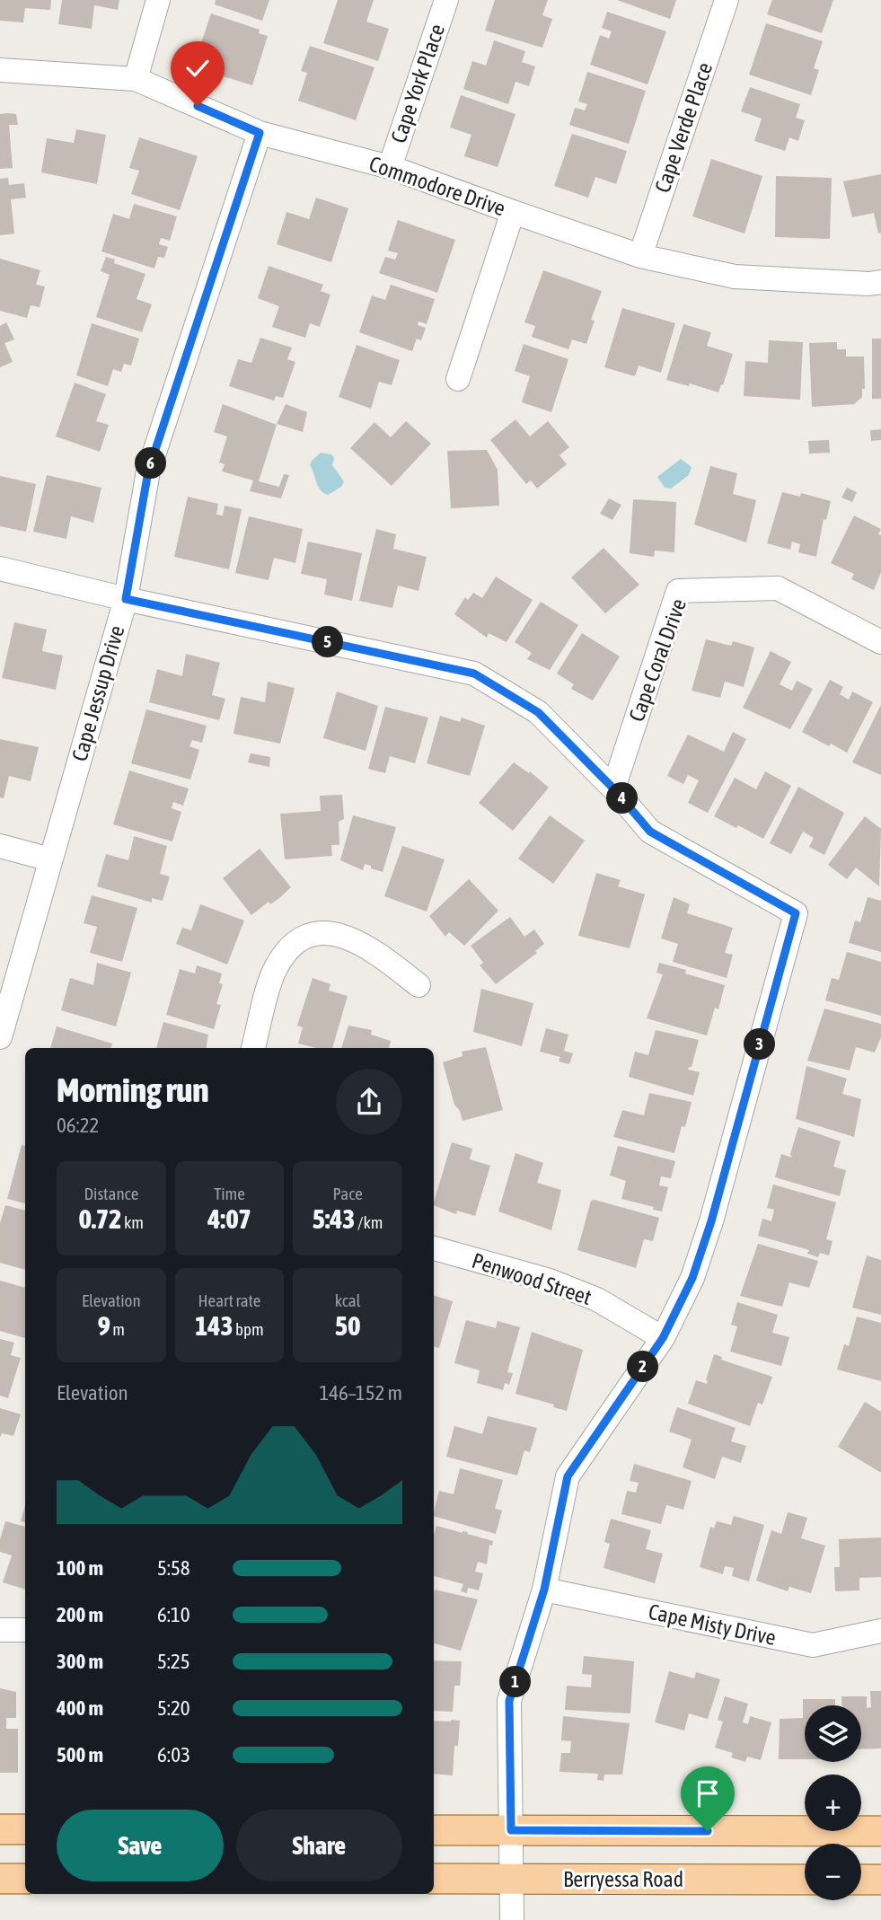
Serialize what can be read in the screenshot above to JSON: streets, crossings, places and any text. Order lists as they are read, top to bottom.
{
  "streets": {
    "main road": ["Berryessa Road"],
    "street": [
      "Cape York Place",
      "Cape Verde Place",
      "Commodore Drive",
      "Cape Coral Drive",
      "Cape Jessup Drive",
      "Penwood Street",
      "Cape Misty Drive"
    ]
  },
  "crossings": [
    ["Cape York Place", "Commodore Drive"],
    ["Cape Verde Place", "Commodore Drive"],
    ["Commodore Drive", "Cape Jessup Drive"]
  ],
  "page": {
    "pins": [
      "6",
      "5",
      "4",
      "3",
      "2",
      "1"
    ],
    "heading": ["Morning run", "06:22"],
    "stats": [
      ["Distance", "0.72 km"],
      ["Time", "4:07"],
      ["Pace", "5:43 /km"],
      ["Elevation", "9 m"],
      ["Heart rate", "143 bpm"],
      ["kcal", "50"]
    ],
    "chart": ["Elevation", "146–152 m"],
    "list": [
      {
        "name": "100 m",
        "note": "5:58"
      },
      {
        "name": "200 m",
        "note": "6:10"
      },
      {
        "name": "300 m",
        "note": "5:25"
      },
      {
        "name": "400 m",
        "note": "5:20"
      },
      {
        "name": "500 m",
        "note": "6:03"
      }
    ],
    "map_buttons": ["+", "−"],
    "buttons": ["Save", "Share"]
  }
}
